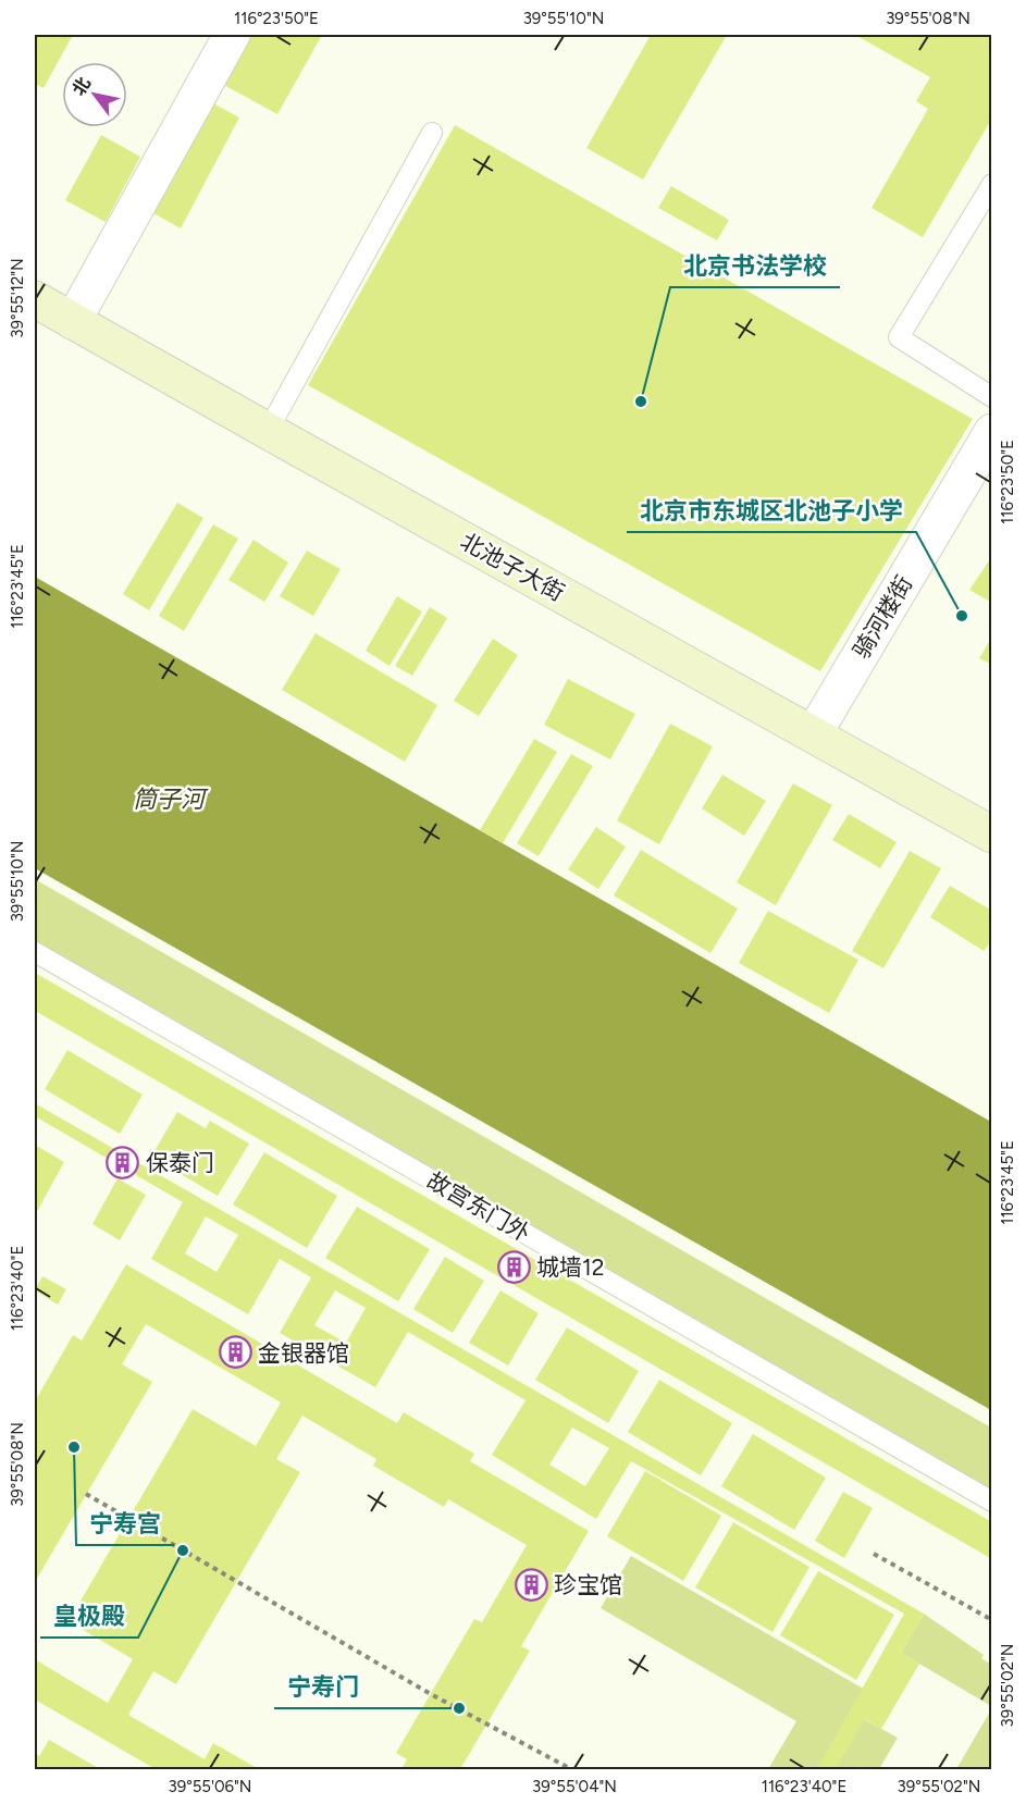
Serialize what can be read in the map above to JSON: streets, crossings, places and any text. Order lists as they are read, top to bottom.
{
  "streets": {
    "street": ["北池子大街", "骑河楼街"],
    "lane": ["故宫东门外"]
  },
  "crossings": [
    ["北池子大街", "骑河楼街"]
  ],
  "water": ["筒子河"],
  "places": {
    "other": [
      "北京书法学校",
      "北京市东城区北池子小学",
      "宁寿宫",
      "皇极殿",
      "宁寿门"
    ],
    "building": [
      "保泰门",
      "城墙12",
      "金银器馆",
      "珍宝馆"
    ]
  },
  "north": "top left",
  "coordinates": [
    "116°23'50\"E",
    "39°55'10\"N",
    "39°55'08\"N",
    "39°55'12\"N",
    "116°23'45\"E",
    "116°23'40\"E",
    "39°55'02\"N",
    "39°55'06\"N",
    "39°55'04\"N"
  ]
}
